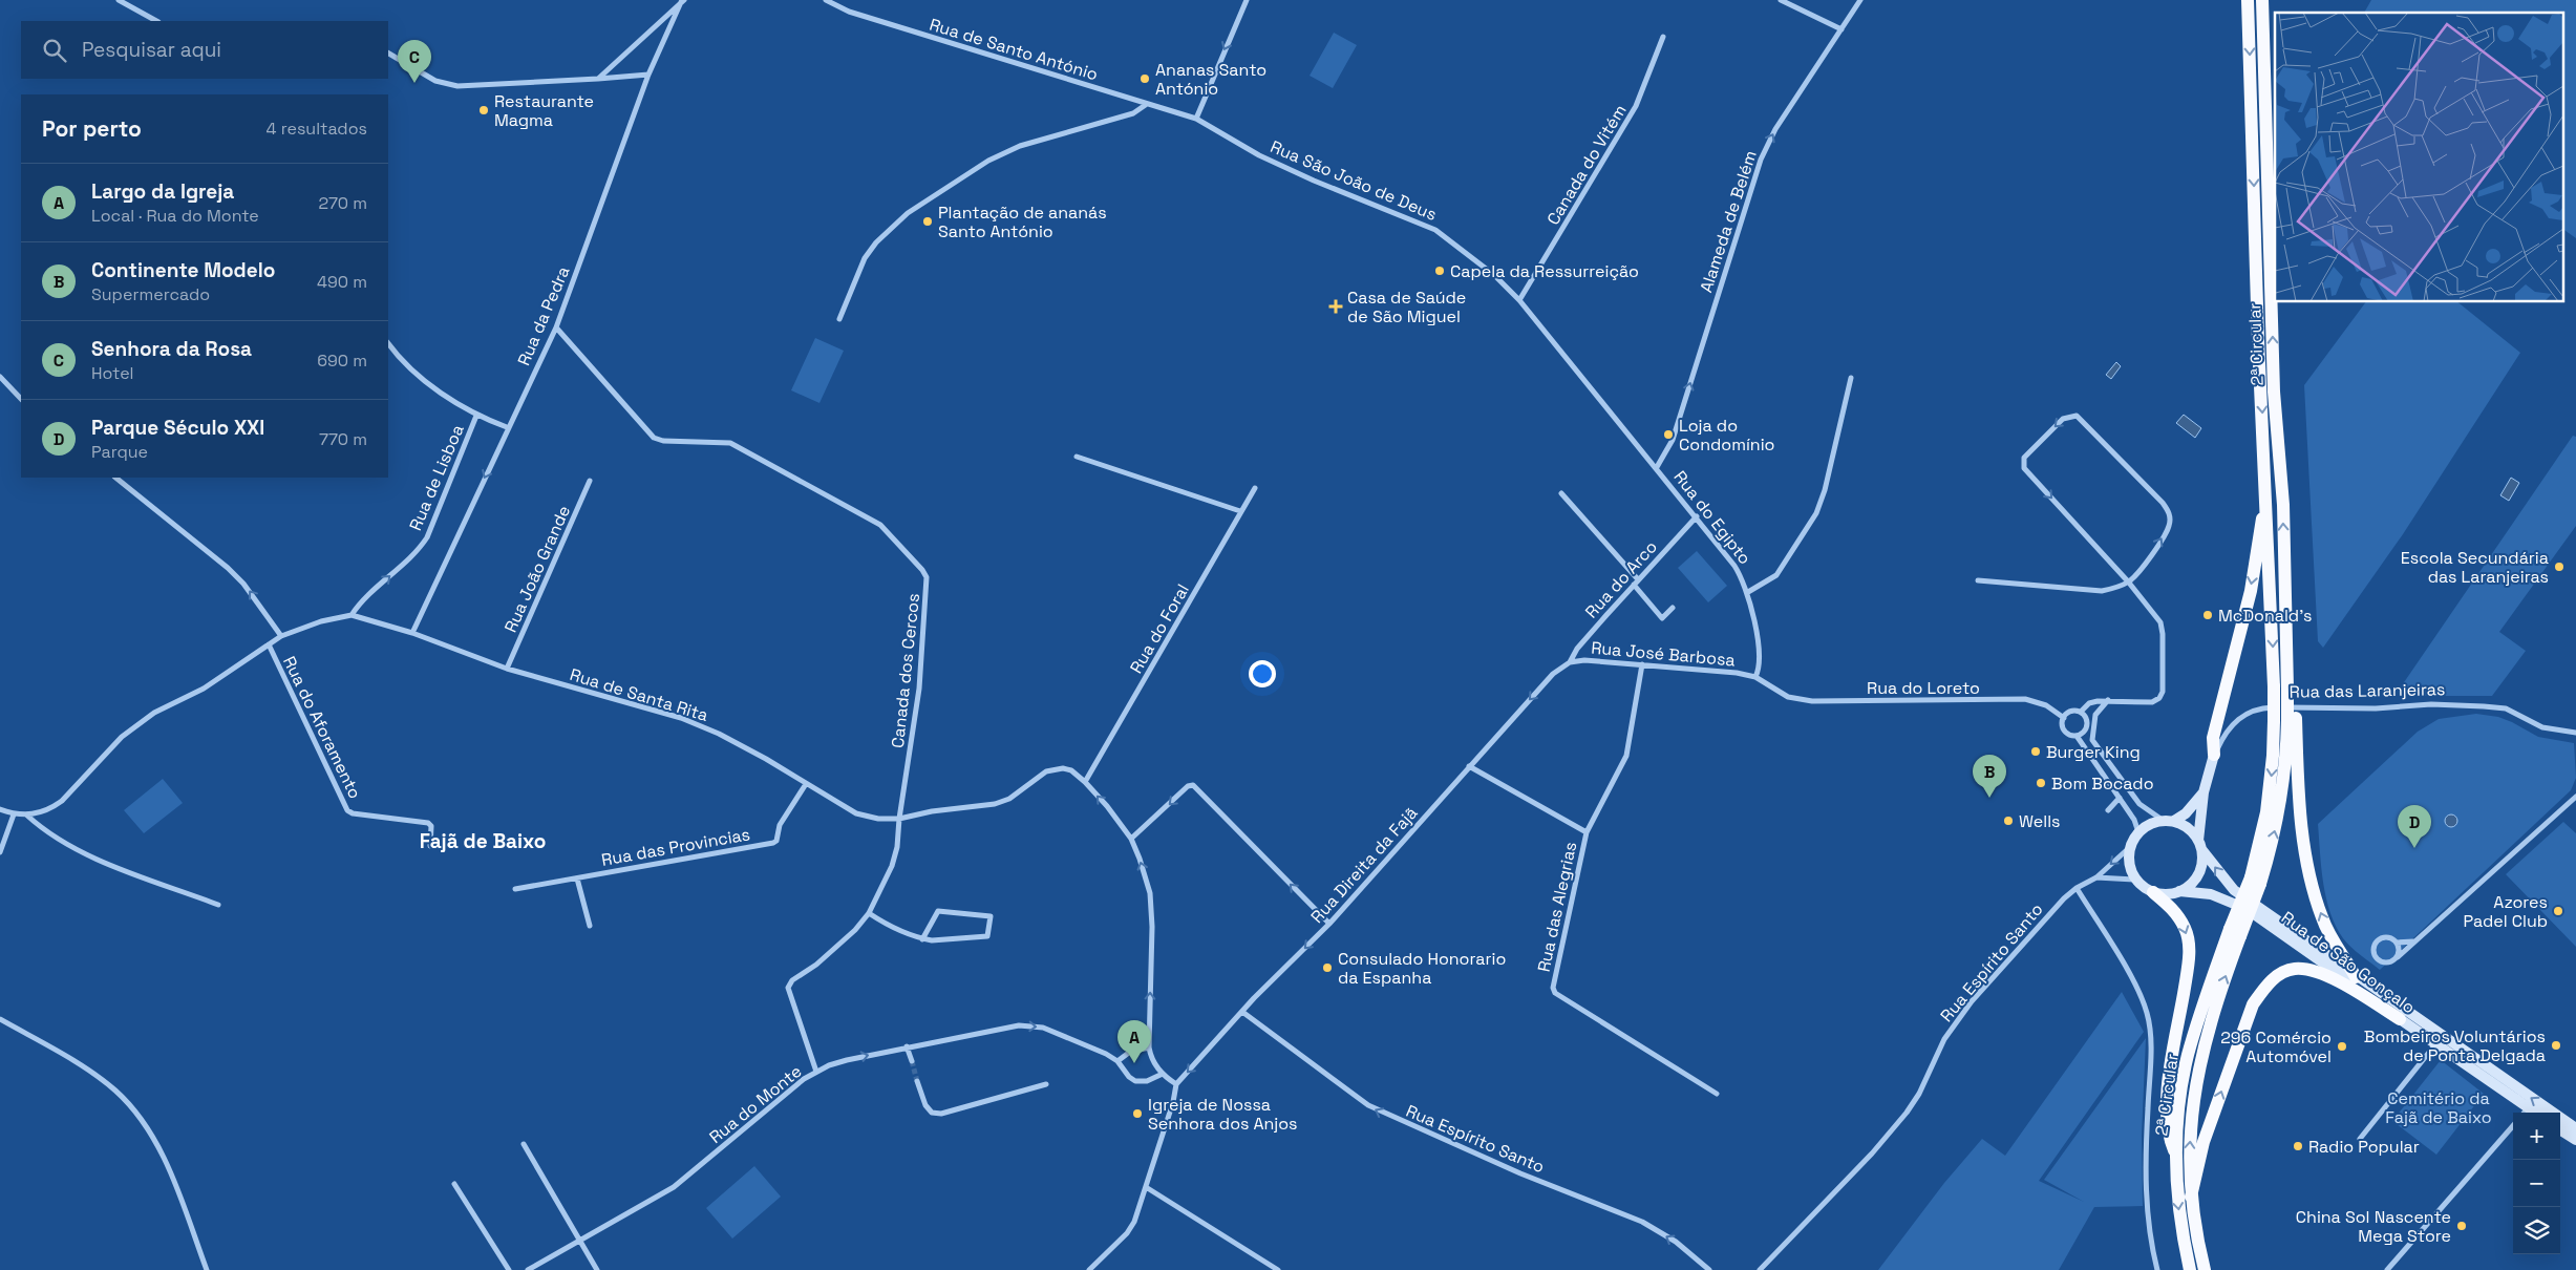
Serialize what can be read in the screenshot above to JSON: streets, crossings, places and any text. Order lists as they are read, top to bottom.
{
  "streets": {
    "highway": ["2ª Circular"],
    "main road": ["Rua das Laranjeiras", "Rua de São Gonçalo"],
    "street": [
      "Rua de Santo António",
      "Canada do Vitém",
      "Rua São João de Deus",
      "Alameda de Belém",
      "Rua da Pedra",
      "Rua de Lisboa",
      "Rua do Egipto",
      "Rua João Grande",
      "Rua do Arco",
      "Rua do Foral",
      "Rua José Barbosa",
      "Canada dos Cercos",
      "Rua do Loreto",
      "Rua de Santa Rita",
      "Rua do Aforamento",
      "Rua das Provincias",
      "Rua Direita da Fajã",
      "Rua das Alegrias",
      "Rua Espírito Santo",
      "Rua do Monte"
    ]
  },
  "crossings": [
    ["Rua de Santo António", "Rua São João de Deus"],
    ["Canada do Vitém", "Rua São João de Deus"],
    ["Rua São João de Deus", "Alameda de Belém"],
    ["Rua São João de Deus", "Rua do Egipto"],
    ["Alameda de Belém", "Rua do Egipto"],
    ["Rua da Pedra", "Canada dos Cercos"],
    ["Rua da Pedra", "Rua de Santa Rita"],
    ["Rua de Lisboa", "Rua de Santa Rita"],
    ["Rua do Egipto", "Rua do Arco"],
    ["Rua do Egipto", "Rua José Barbosa"],
    ["Rua do Egipto", "Rua do Loreto"],
    ["Rua João Grande", "Rua de Santa Rita"],
    ["Rua do Arco", "Rua José Barbosa"],
    ["Rua do Arco", "Rua Direita da Fajã"],
    ["Rua do Foral", "Rua de Santa Rita"],
    ["Rua José Barbosa", "Rua do Loreto"],
    ["Rua José Barbosa", "Rua Direita da Fajã"],
    ["Canada dos Cercos", "Rua de Santa Rita"],
    ["Canada dos Cercos", "Rua do Monte"],
    ["Rua das Laranjeiras", "Rua Espírito Santo"],
    ["Rua das Laranjeiras", "Rua de São Gonçalo"],
    ["Rua de Santa Rita", "Rua do Aforamento"],
    ["Rua de Santa Rita", "Rua das Provincias"],
    ["Rua Direita da Fajã", "Rua das Alegrias"],
    ["Rua Direita da Fajã", "Rua Espírito Santo"],
    ["Rua Espírito Santo", "Rua de São Gonçalo"]
  ],
  "one_way": [
    "Alameda de Belém",
    "Rua de Lisboa",
    "Rua Direita da Fajã",
    "Rua Espírito Santo",
    "Rua do Monte"
  ],
  "districts": ["Fajã de Baixo"],
  "parks": ["Cemitério da Fajã de Baixo"],
  "places": {
    "other": [
      "Ananas Santo António",
      "Restaurante Magma",
      "Plantação de ananás Santo António",
      "Capela da Ressurreição",
      "Loja do Condomínio",
      "Escola Secundária das Laranjeiras",
      "McDonald's",
      "Burger King",
      "Bom Bocado",
      "Wells",
      "Azores Padel Club",
      "Consulado Honorario da Espanha",
      "Bombeiros Voluntários de Ponta Delgada",
      "296 Comércio Automóvel",
      "Igreja de Nossa Senhora dos Anjos",
      "Radio Popular",
      "China Sol Nascente Mega Store"
    ],
    "health": ["Casa de Saúde de São Miguel"]
  },
  "page": {
    "search": "Pesquisar aqui",
    "pins": [
      "C",
      "B",
      "D",
      "A"
    ],
    "heading": ["Por perto", "4 resultados"],
    "list": [
      {
        "mark": "A",
        "name": "Largo da Igreja",
        "note": "Local · Rua do Monte",
        "value": "270 m"
      },
      {
        "mark": "B",
        "name": "Continente Modelo",
        "note": "Supermercado",
        "value": "490 m"
      },
      {
        "mark": "C",
        "name": "Senhora da Rosa",
        "note": "Hotel",
        "value": "690 m"
      },
      {
        "mark": "D",
        "name": "Parque Século XXI",
        "note": "Parque",
        "value": "770 m"
      }
    ],
    "map_buttons": ["+", "−"]
  }
}
